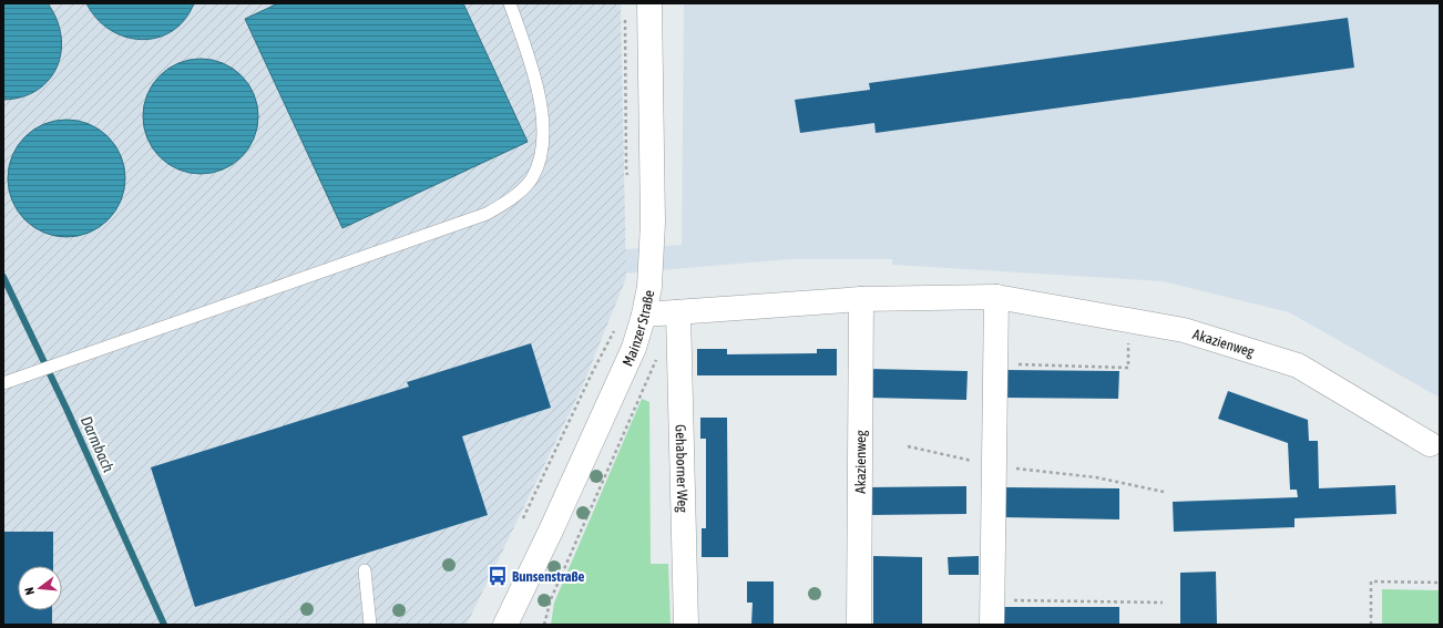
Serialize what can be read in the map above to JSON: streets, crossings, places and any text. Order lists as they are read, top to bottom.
{
  "streets": {
    "street": ["Mainzer Straße", "Akazienweg", "Gehaborner Weg"]
  },
  "crossings": [
    ["Mainzer Straße", "Akazienweg"],
    ["Akazienweg", "Gehaborner Weg"]
  ],
  "water": ["Darmbach"],
  "places": {
    "bus stop": ["Bunsenstraße"]
  },
  "north": "left"
}
